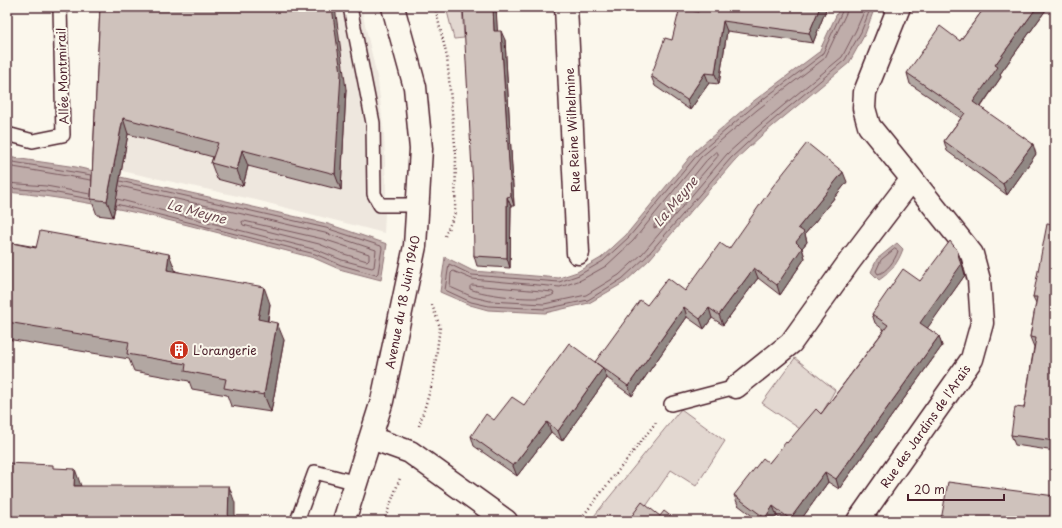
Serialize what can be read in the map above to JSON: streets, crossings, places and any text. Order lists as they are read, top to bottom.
{
  "streets": {
    "street": ["Rue Reine Wilhelmine", "Avenue du 18 Juin 1940", "Rue des Jardins de l'Araïs"],
    "lane": ["Allée Montmirail"]
  },
  "water": ["La Meyne"],
  "places": {
    "building": ["L'orangerie"]
  },
  "scale_bar": "20 m"
}
